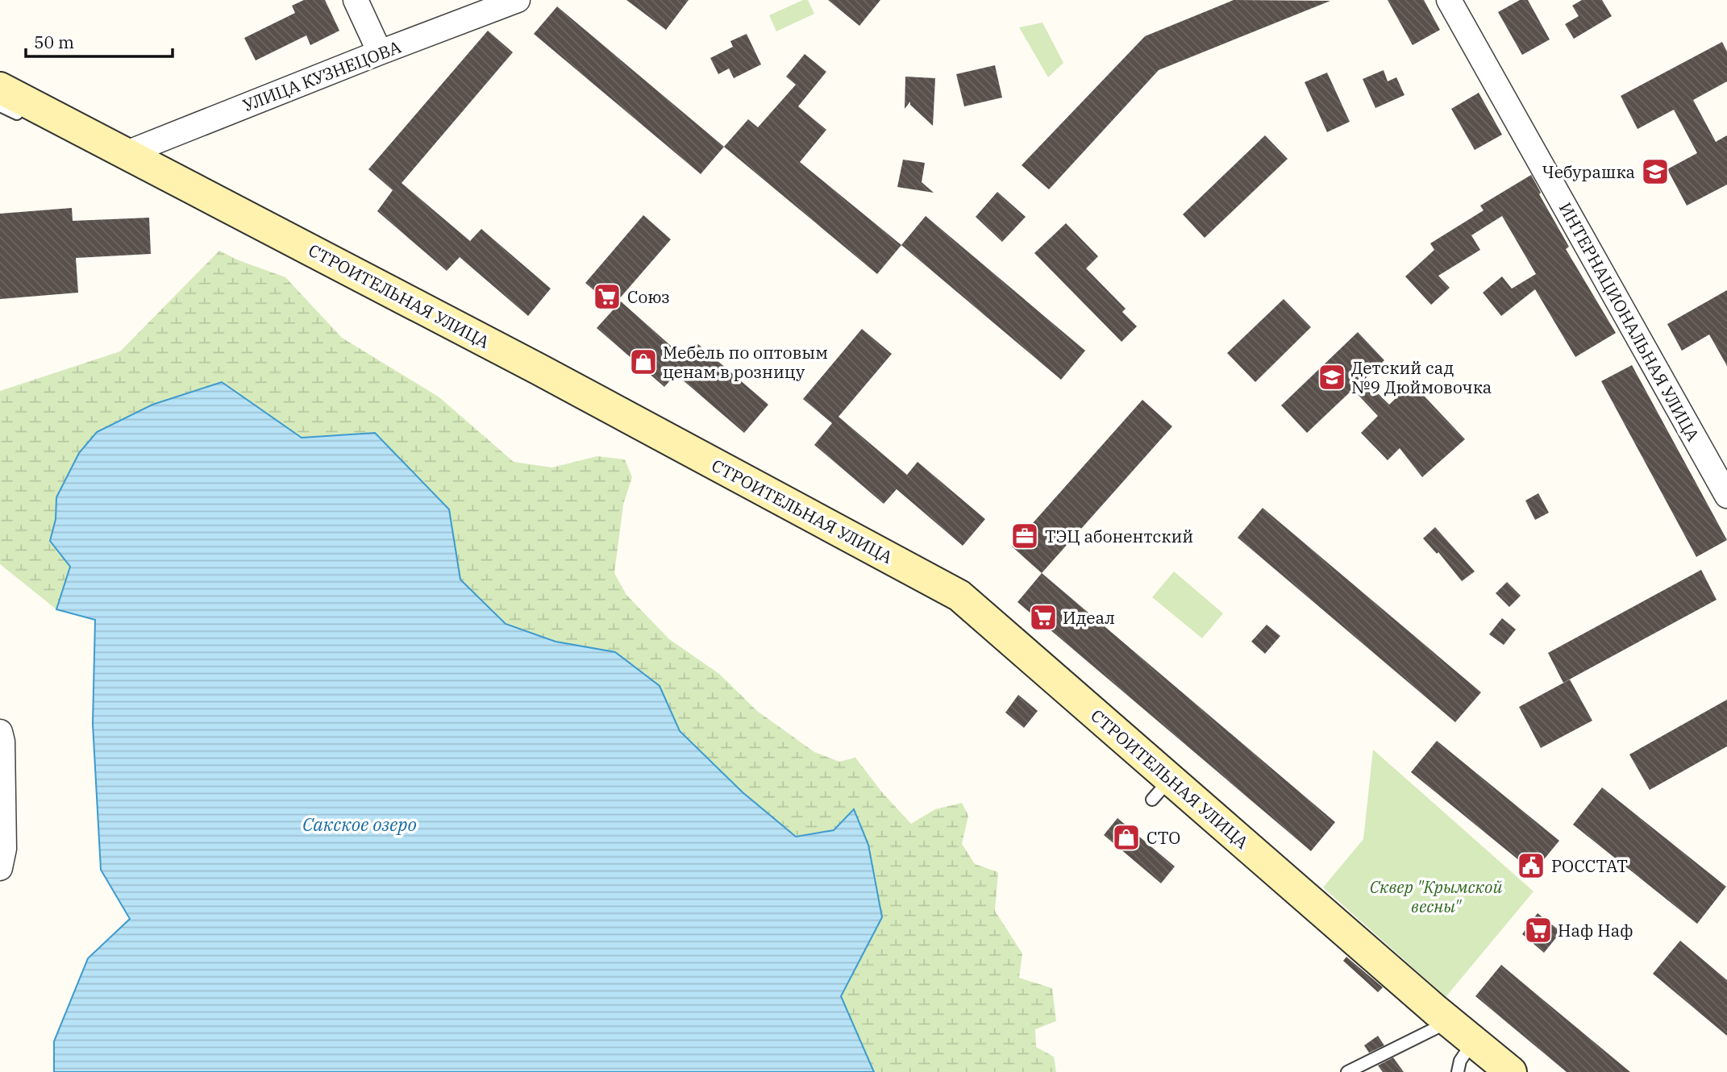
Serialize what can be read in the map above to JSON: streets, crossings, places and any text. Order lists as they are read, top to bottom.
{
  "streets": {
    "street": ["УЛИЦА КУЗНЕЦОВА", "СТРОИТЕЛЬНАЯ УЛИЦА", "ИНТЕРНАЦИОНАЛЬНАЯ УЛИЦА"]
  },
  "crossings": [
    ["УЛИЦА КУЗНЕЦОВА", "СТРОИТЕЛЬНАЯ УЛИЦА"]
  ],
  "water": ["Сакское озеро"],
  "parks": ["Сквер \"Крымской весны\""],
  "places": {
    "school or university": ["Чебурашка", "Детский сад №9 Дюймовочка"],
    "supermarket": ["Союз", "Идеал", "Наф Наф"],
    "shop": ["Мебель по оптовым ценам в розницу", "СТО"],
    "office": ["ТЭЦ абонентский"],
    "public building": ["РОССТАТ"]
  },
  "scale_bar": "50 m"
}
